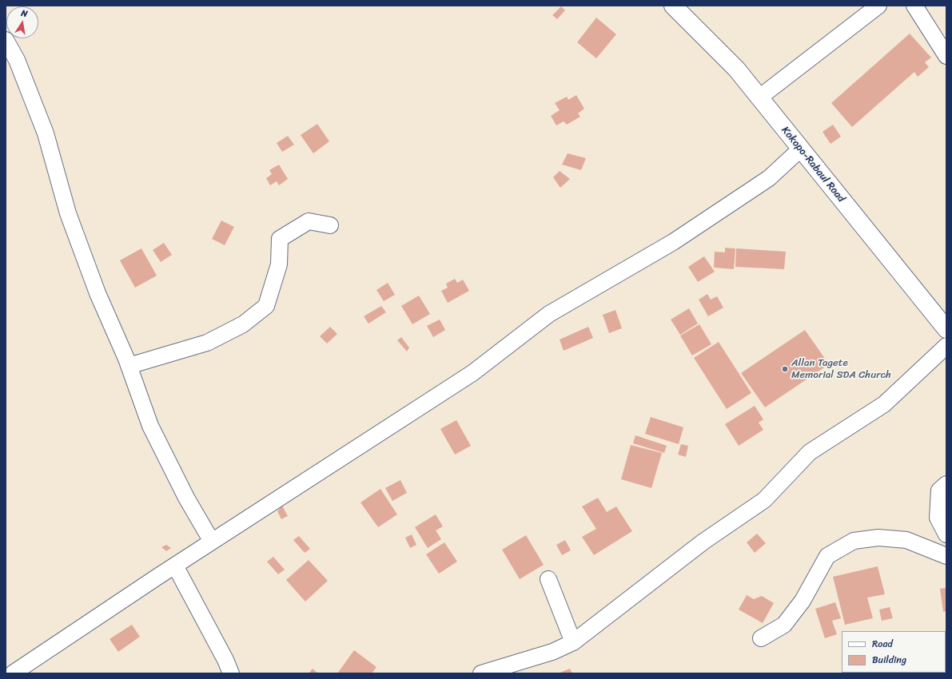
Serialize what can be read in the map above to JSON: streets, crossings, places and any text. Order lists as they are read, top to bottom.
{
  "streets": {
    "main road": ["Kokopo-Rabaul Road"]
  },
  "places": ["Allan Tagete Memorial SDA Church"],
  "legend": ["Road", "Building"],
  "north": "top"
}
